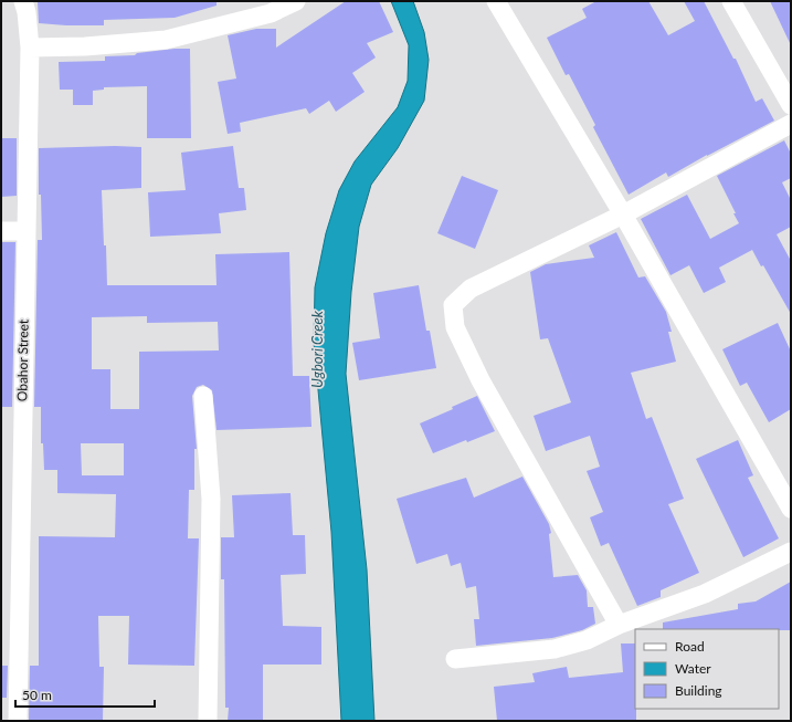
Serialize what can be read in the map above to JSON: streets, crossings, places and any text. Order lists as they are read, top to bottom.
{
  "streets": {
    "street": ["Obahor Street"]
  },
  "water": ["Ugbori Creek"],
  "legend": ["Road", "Water", "Building"],
  "scale_bar": "50 m"
}
